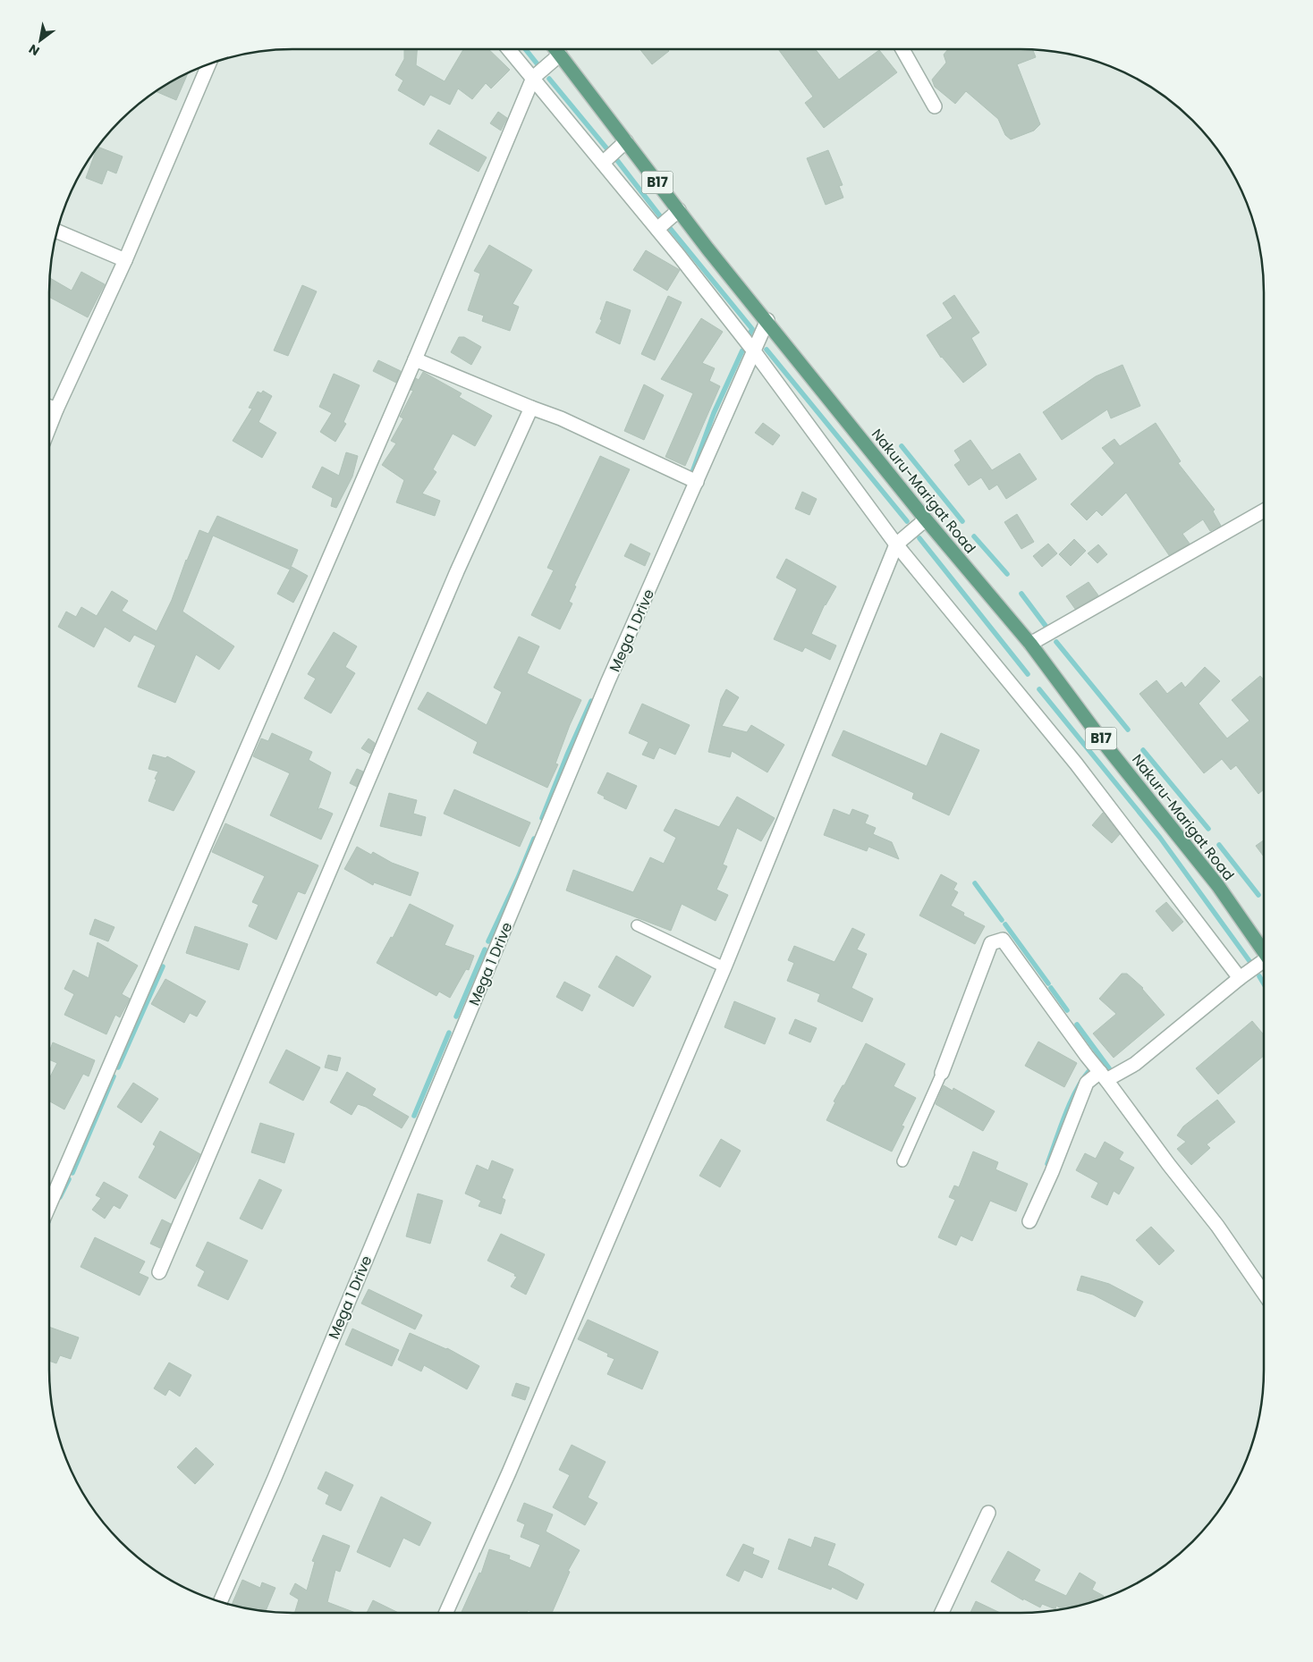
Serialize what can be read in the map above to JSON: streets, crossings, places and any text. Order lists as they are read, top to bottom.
{
  "streets": {
    "main road": ["B17", "Nakuru-Marigat Road"],
    "street": ["Mega 1 Drive"]
  },
  "crossings": [
    ["Nakuru-Marigat Road", "Mega 1 Drive"]
  ],
  "north": "bottom left"
}
